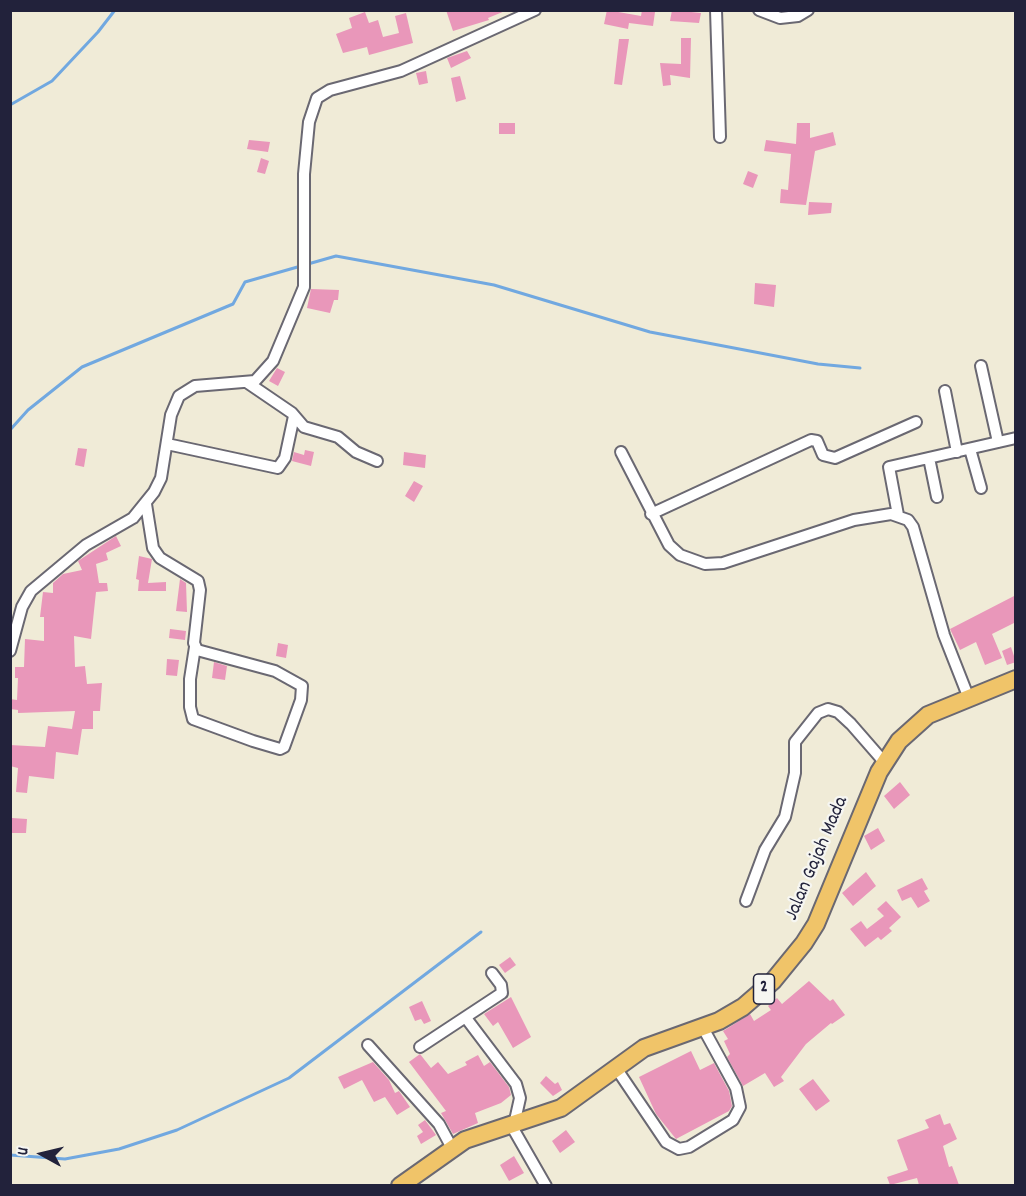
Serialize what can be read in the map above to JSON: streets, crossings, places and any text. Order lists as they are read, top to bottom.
{
  "streets": {
    "highway": ["Jalan Gajah Mada", "2"]
  },
  "north": "left"
}
